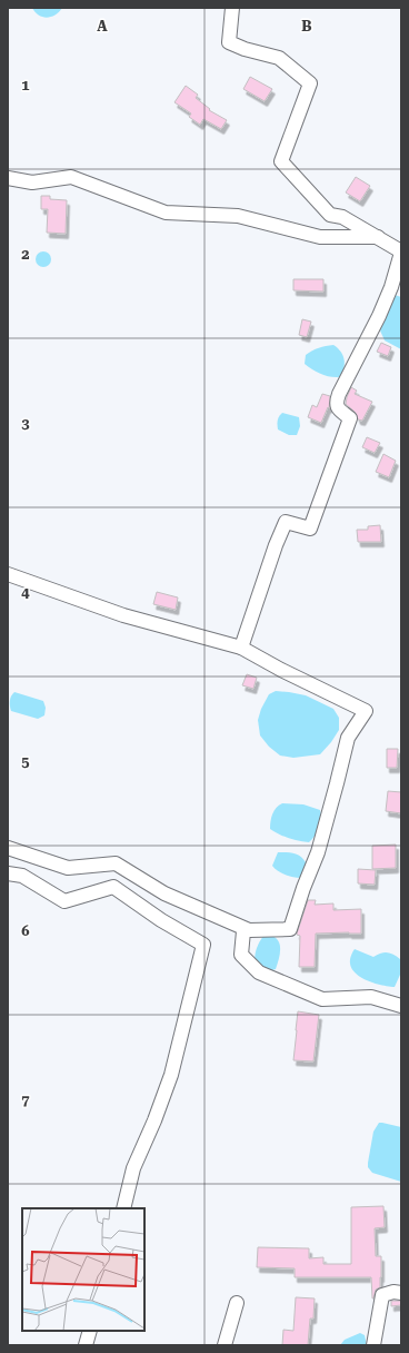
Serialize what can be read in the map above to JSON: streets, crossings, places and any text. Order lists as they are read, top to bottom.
{
  "grid": {
    "columns": ["A", "B"],
    "rows": [
      "1",
      "2",
      "3",
      "4",
      "5",
      "6",
      "7"
    ]
  }
}
